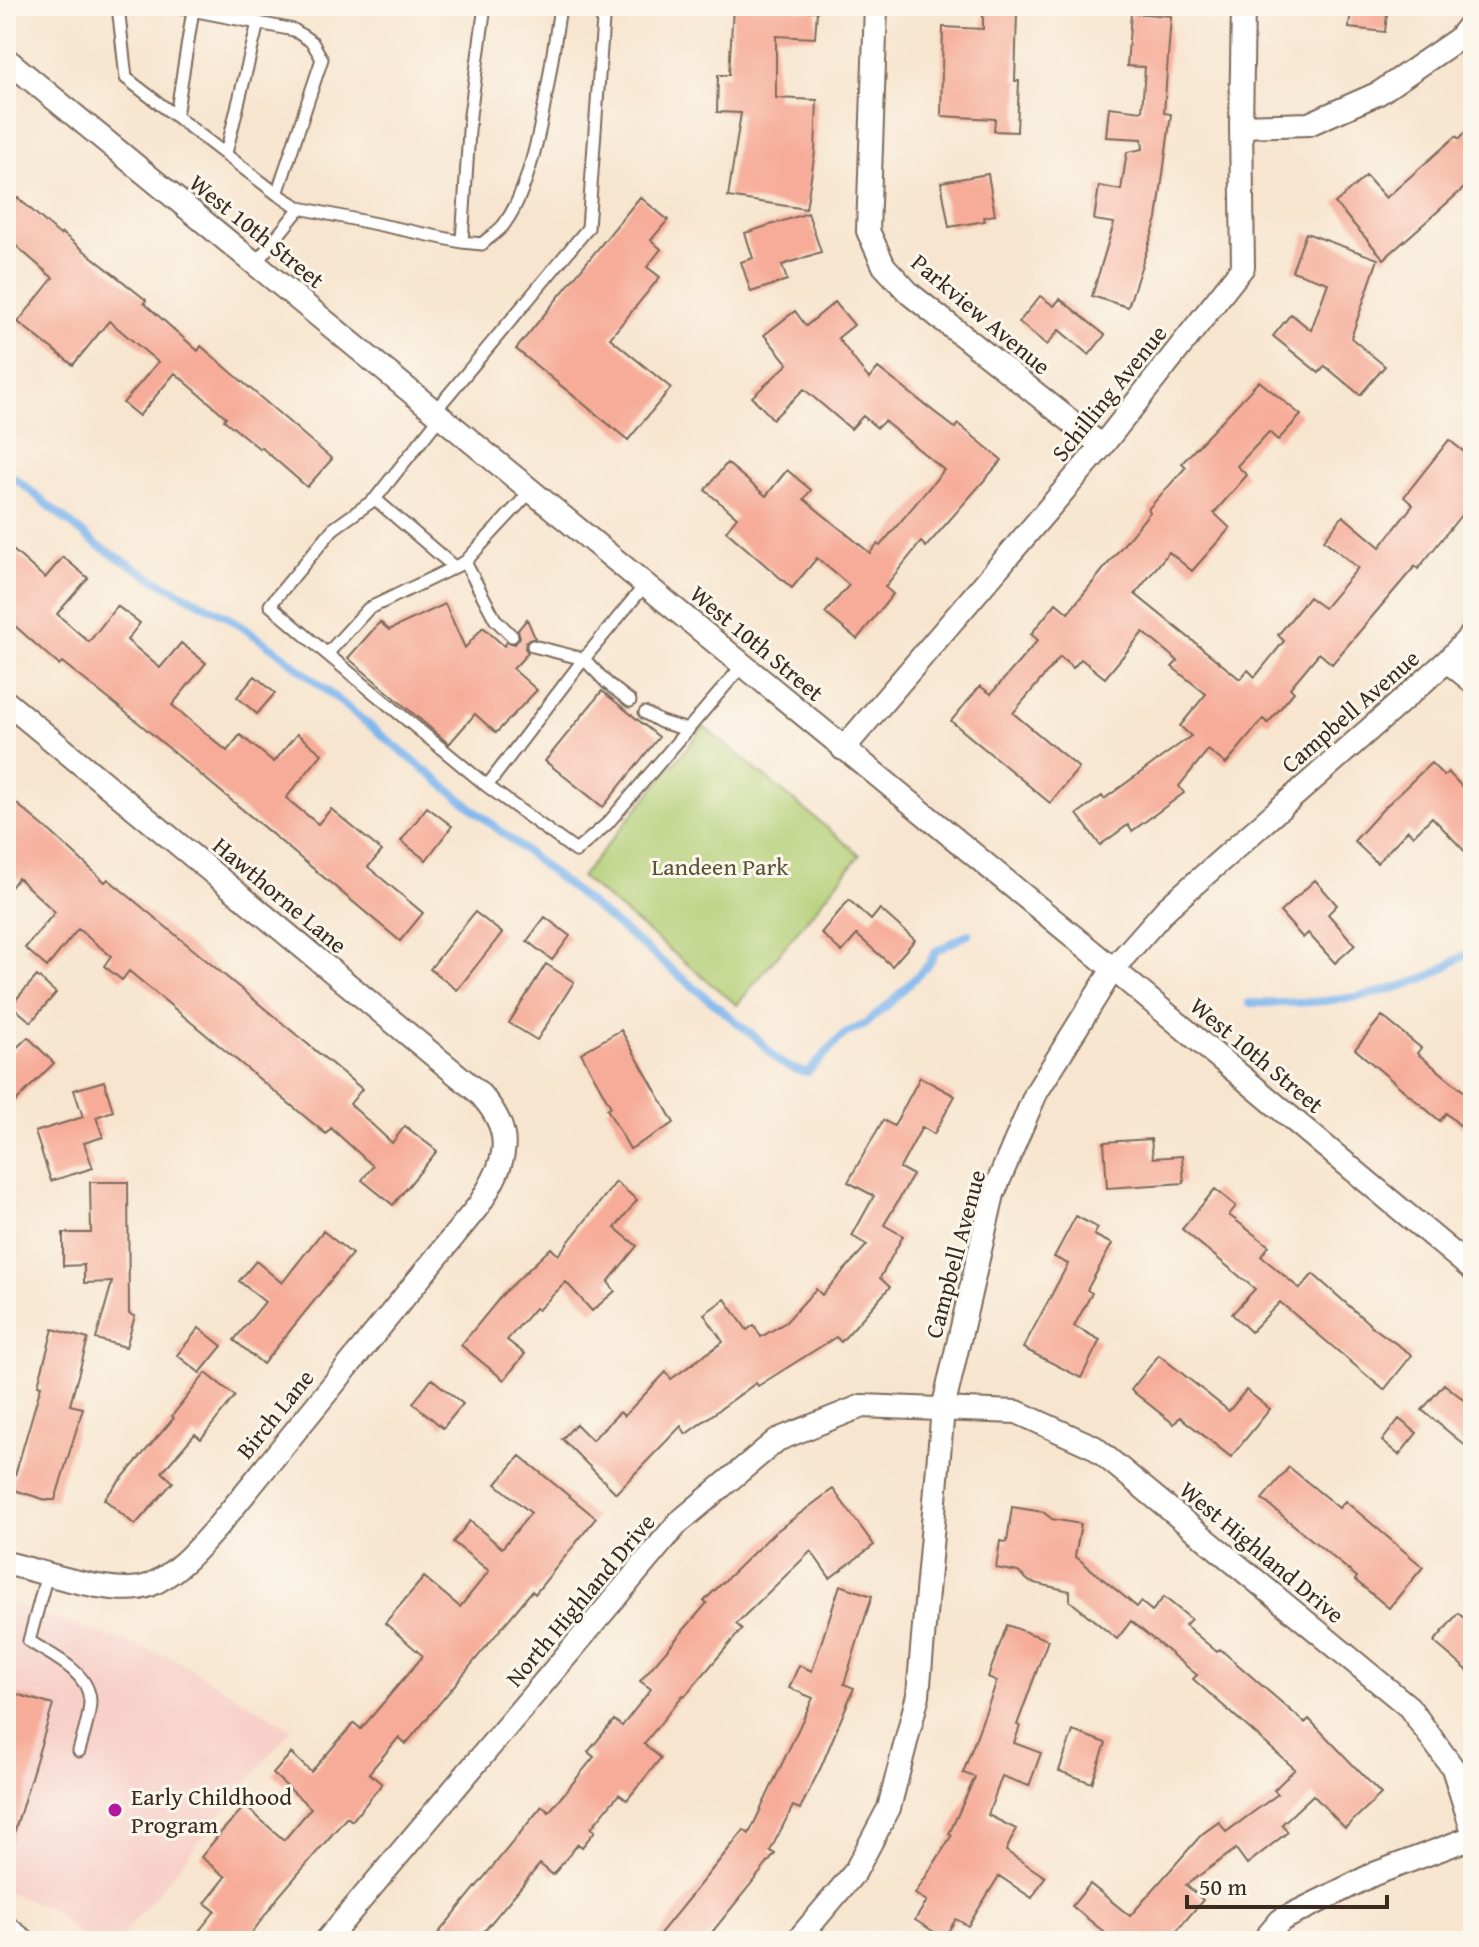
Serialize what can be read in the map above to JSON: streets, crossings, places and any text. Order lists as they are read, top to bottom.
{
  "streets": {
    "street": [
      "West 10th Street",
      "Parkview Avenue",
      "Schilling Avenue",
      "Campbell Avenue",
      "Hawthorne Lane",
      "Birch Lane",
      "West Highland Drive",
      "North Highland Drive"
    ]
  },
  "crossings": [
    ["West 10th Street", "Schilling Avenue"],
    ["West 10th Street", "Campbell Avenue"],
    ["Parkview Avenue", "Schilling Avenue"],
    ["Campbell Avenue", "West Highland Drive"],
    ["Campbell Avenue", "North Highland Drive"],
    ["Hawthorne Lane", "Birch Lane"],
    ["West Highland Drive", "North Highland Drive"]
  ],
  "parks": ["Landeen Park"],
  "places": ["Early Childhood Program"],
  "scale_bar": "50 m"
}
